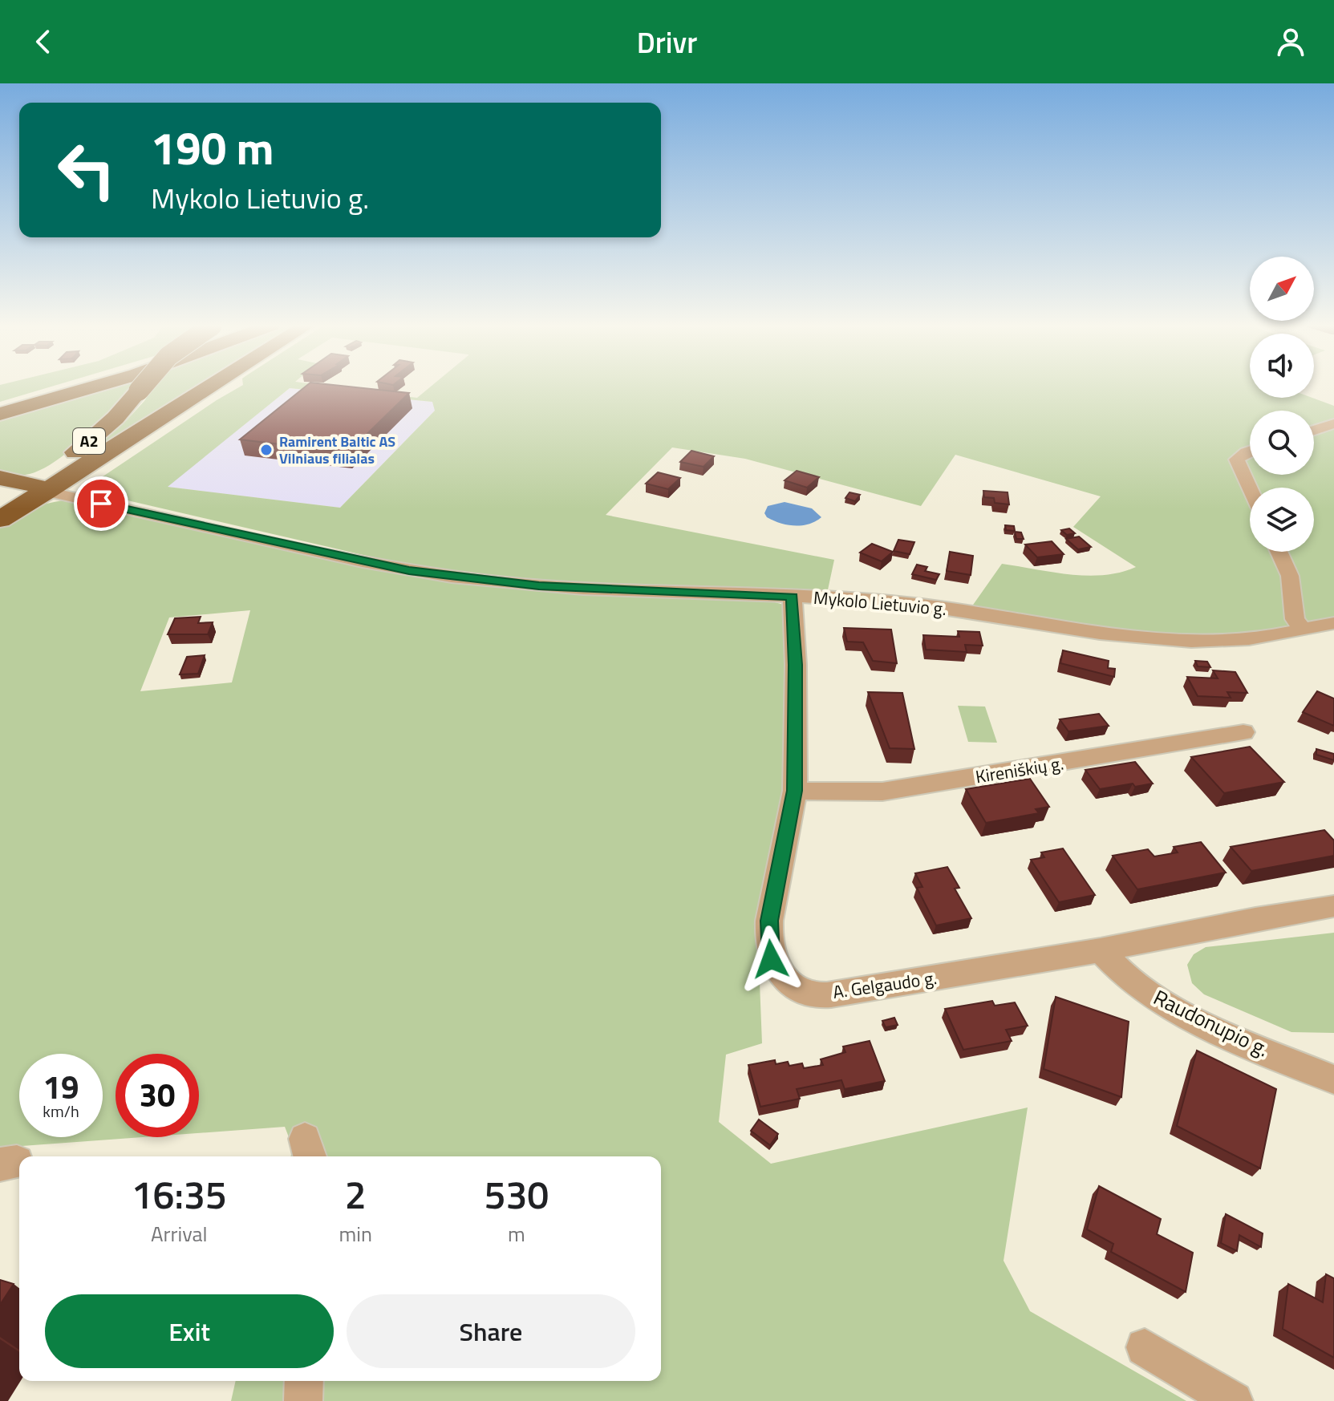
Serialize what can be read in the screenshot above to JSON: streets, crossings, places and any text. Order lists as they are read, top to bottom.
{
  "streets": {
    "highway": ["A2"],
    "street": [
      "Mykolo Lietuvio g.",
      "Kireniškių g.",
      "A. Gelgaudo g.",
      "Raudonupio g."
    ]
  },
  "crossings": [
    ["A2", "Mykolo Lietuvio g."],
    ["Mykolo Lietuvio g.", "A. Gelgaudo g."],
    ["Kireniškių g.", "A. Gelgaudo g."],
    ["A. Gelgaudo g.", "Raudonupio g."]
  ],
  "places": ["Ramirent Baltic AS Vilniaus filialas"],
  "north": "top right",
  "page": {
    "header": "Drivr",
    "turn": ["190 m", "Mykolo Lietuvio g."],
    "speed": "19 km/h",
    "limit": "30",
    "eta": [
      "16:35",
      "Arrival",
      "2",
      "min",
      "530",
      "m"
    ],
    "buttons": ["Exit", "Share"]
  }
}
